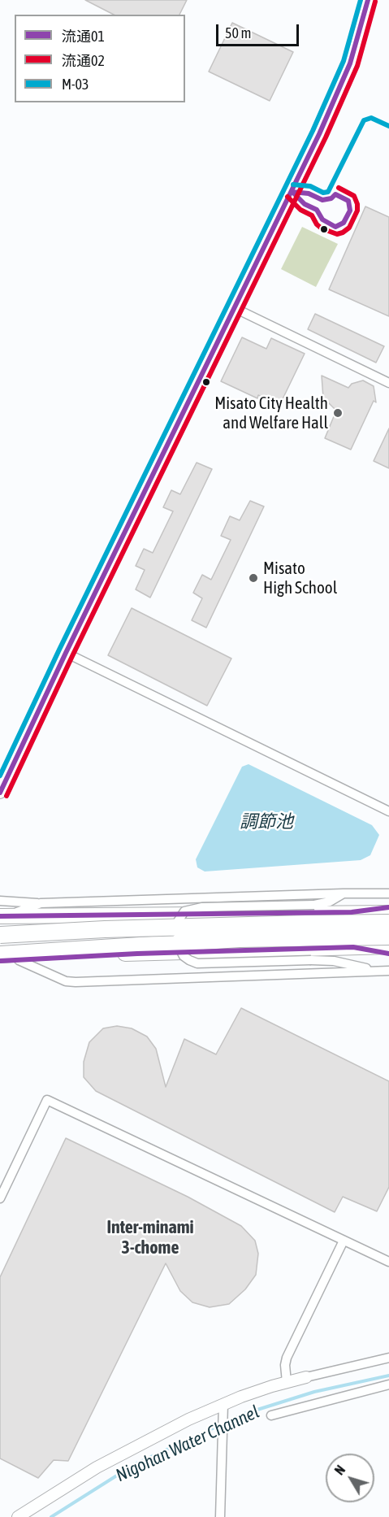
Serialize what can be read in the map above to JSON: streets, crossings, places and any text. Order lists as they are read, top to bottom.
{
  "districts": ["Inter-minami 3-chome"],
  "water": ["調節池", "Nigohan Water Channel"],
  "places": ["Misato City Health and Welfare Hall", "Misato High School"],
  "lines": ["transit line 流通01", "transit line M-03", "transit line 流通02"],
  "legend": ["流通01", "流通02", "M-03"],
  "scale_bar": "50 m",
  "north": "top left"
}
